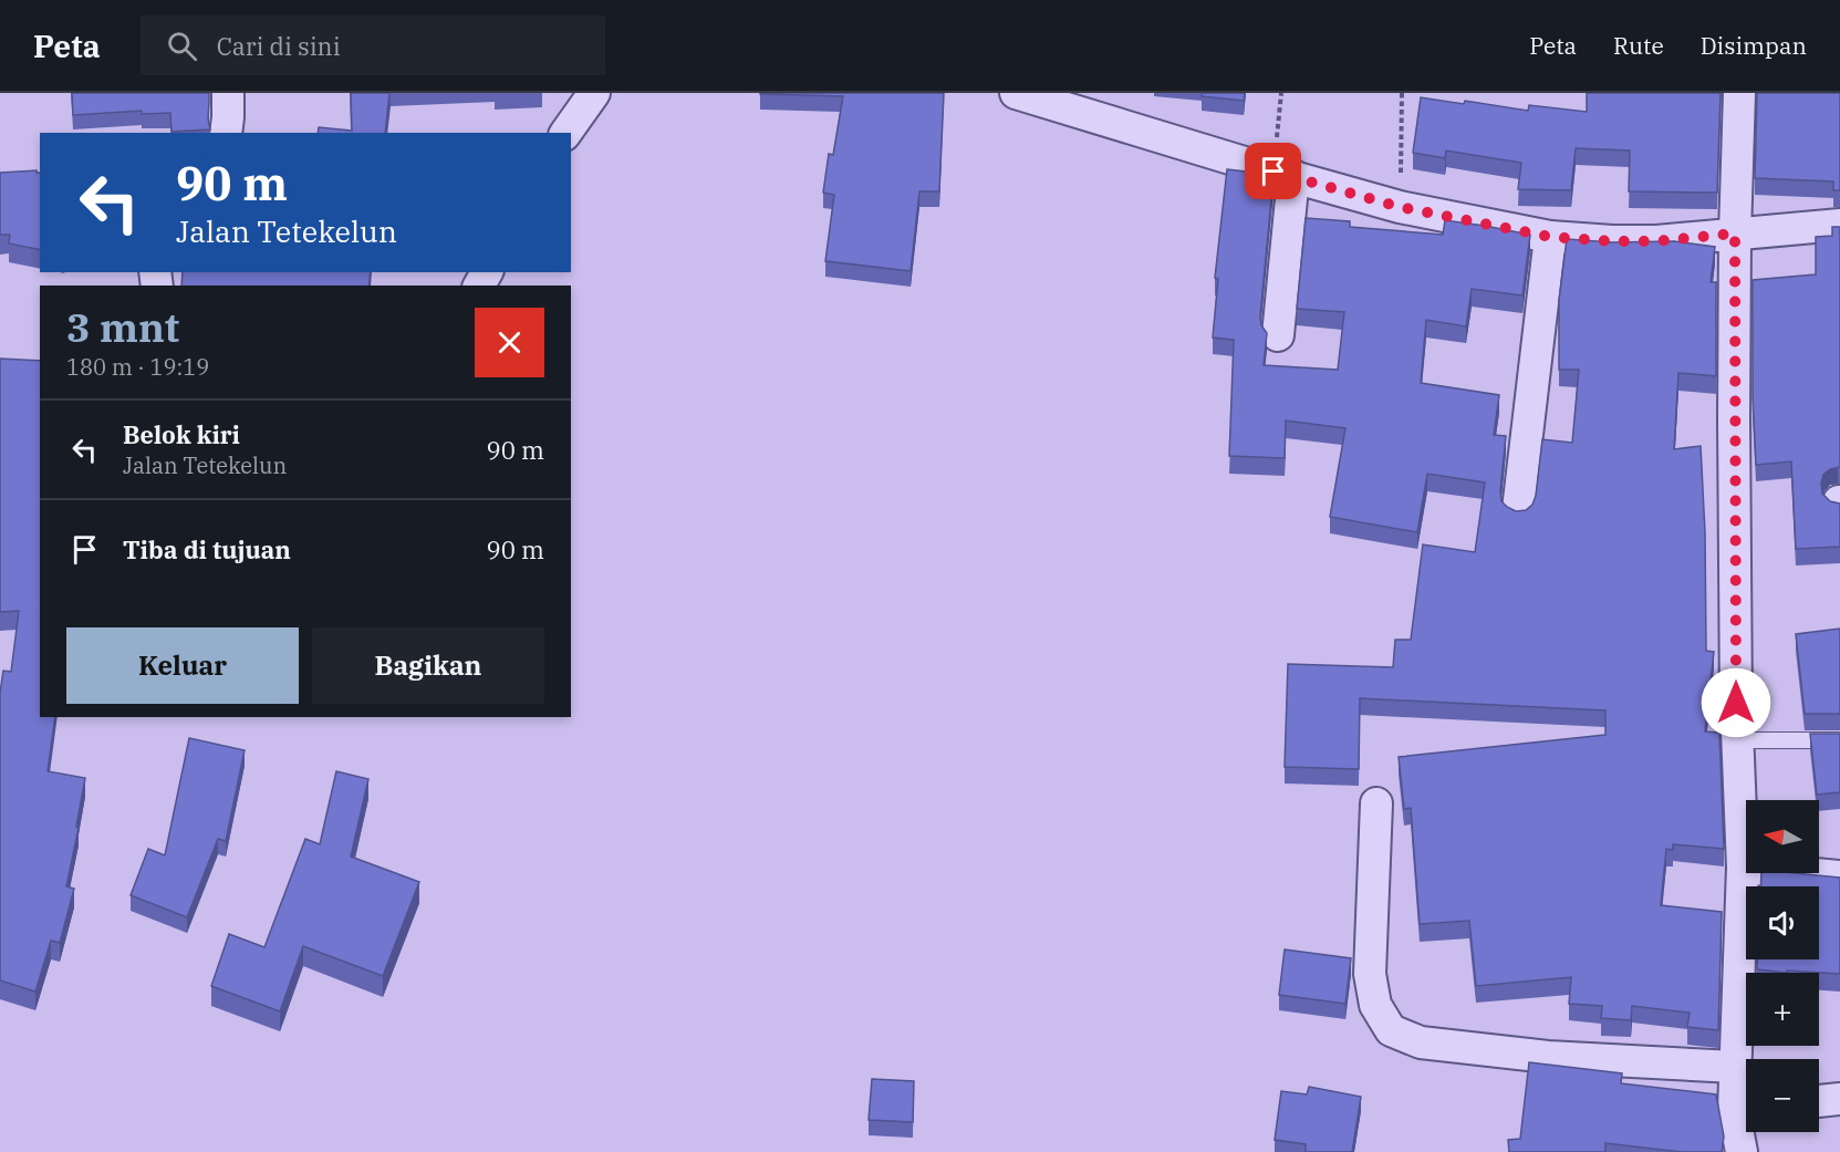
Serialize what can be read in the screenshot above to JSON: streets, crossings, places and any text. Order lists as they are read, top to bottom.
{
  "north": "left",
  "page": {
    "header": "Peta",
    "search": "Cari di sini",
    "nav": ["Peta", "Rute", "Disimpan"],
    "turn": ["90 m", "Jalan Tetekelun"],
    "heading": ["3 mnt", "180 m · 19:19"],
    "list": [
      {
        "name": "Belok kiri",
        "note": "Jalan Tetekelun",
        "value": "90 m"
      },
      {
        "name": "Tiba di tujuan",
        "value": "90 m"
      }
    ],
    "buttons": ["Keluar", "Bagikan"],
    "map_buttons": ["+", "−"]
  }
}
